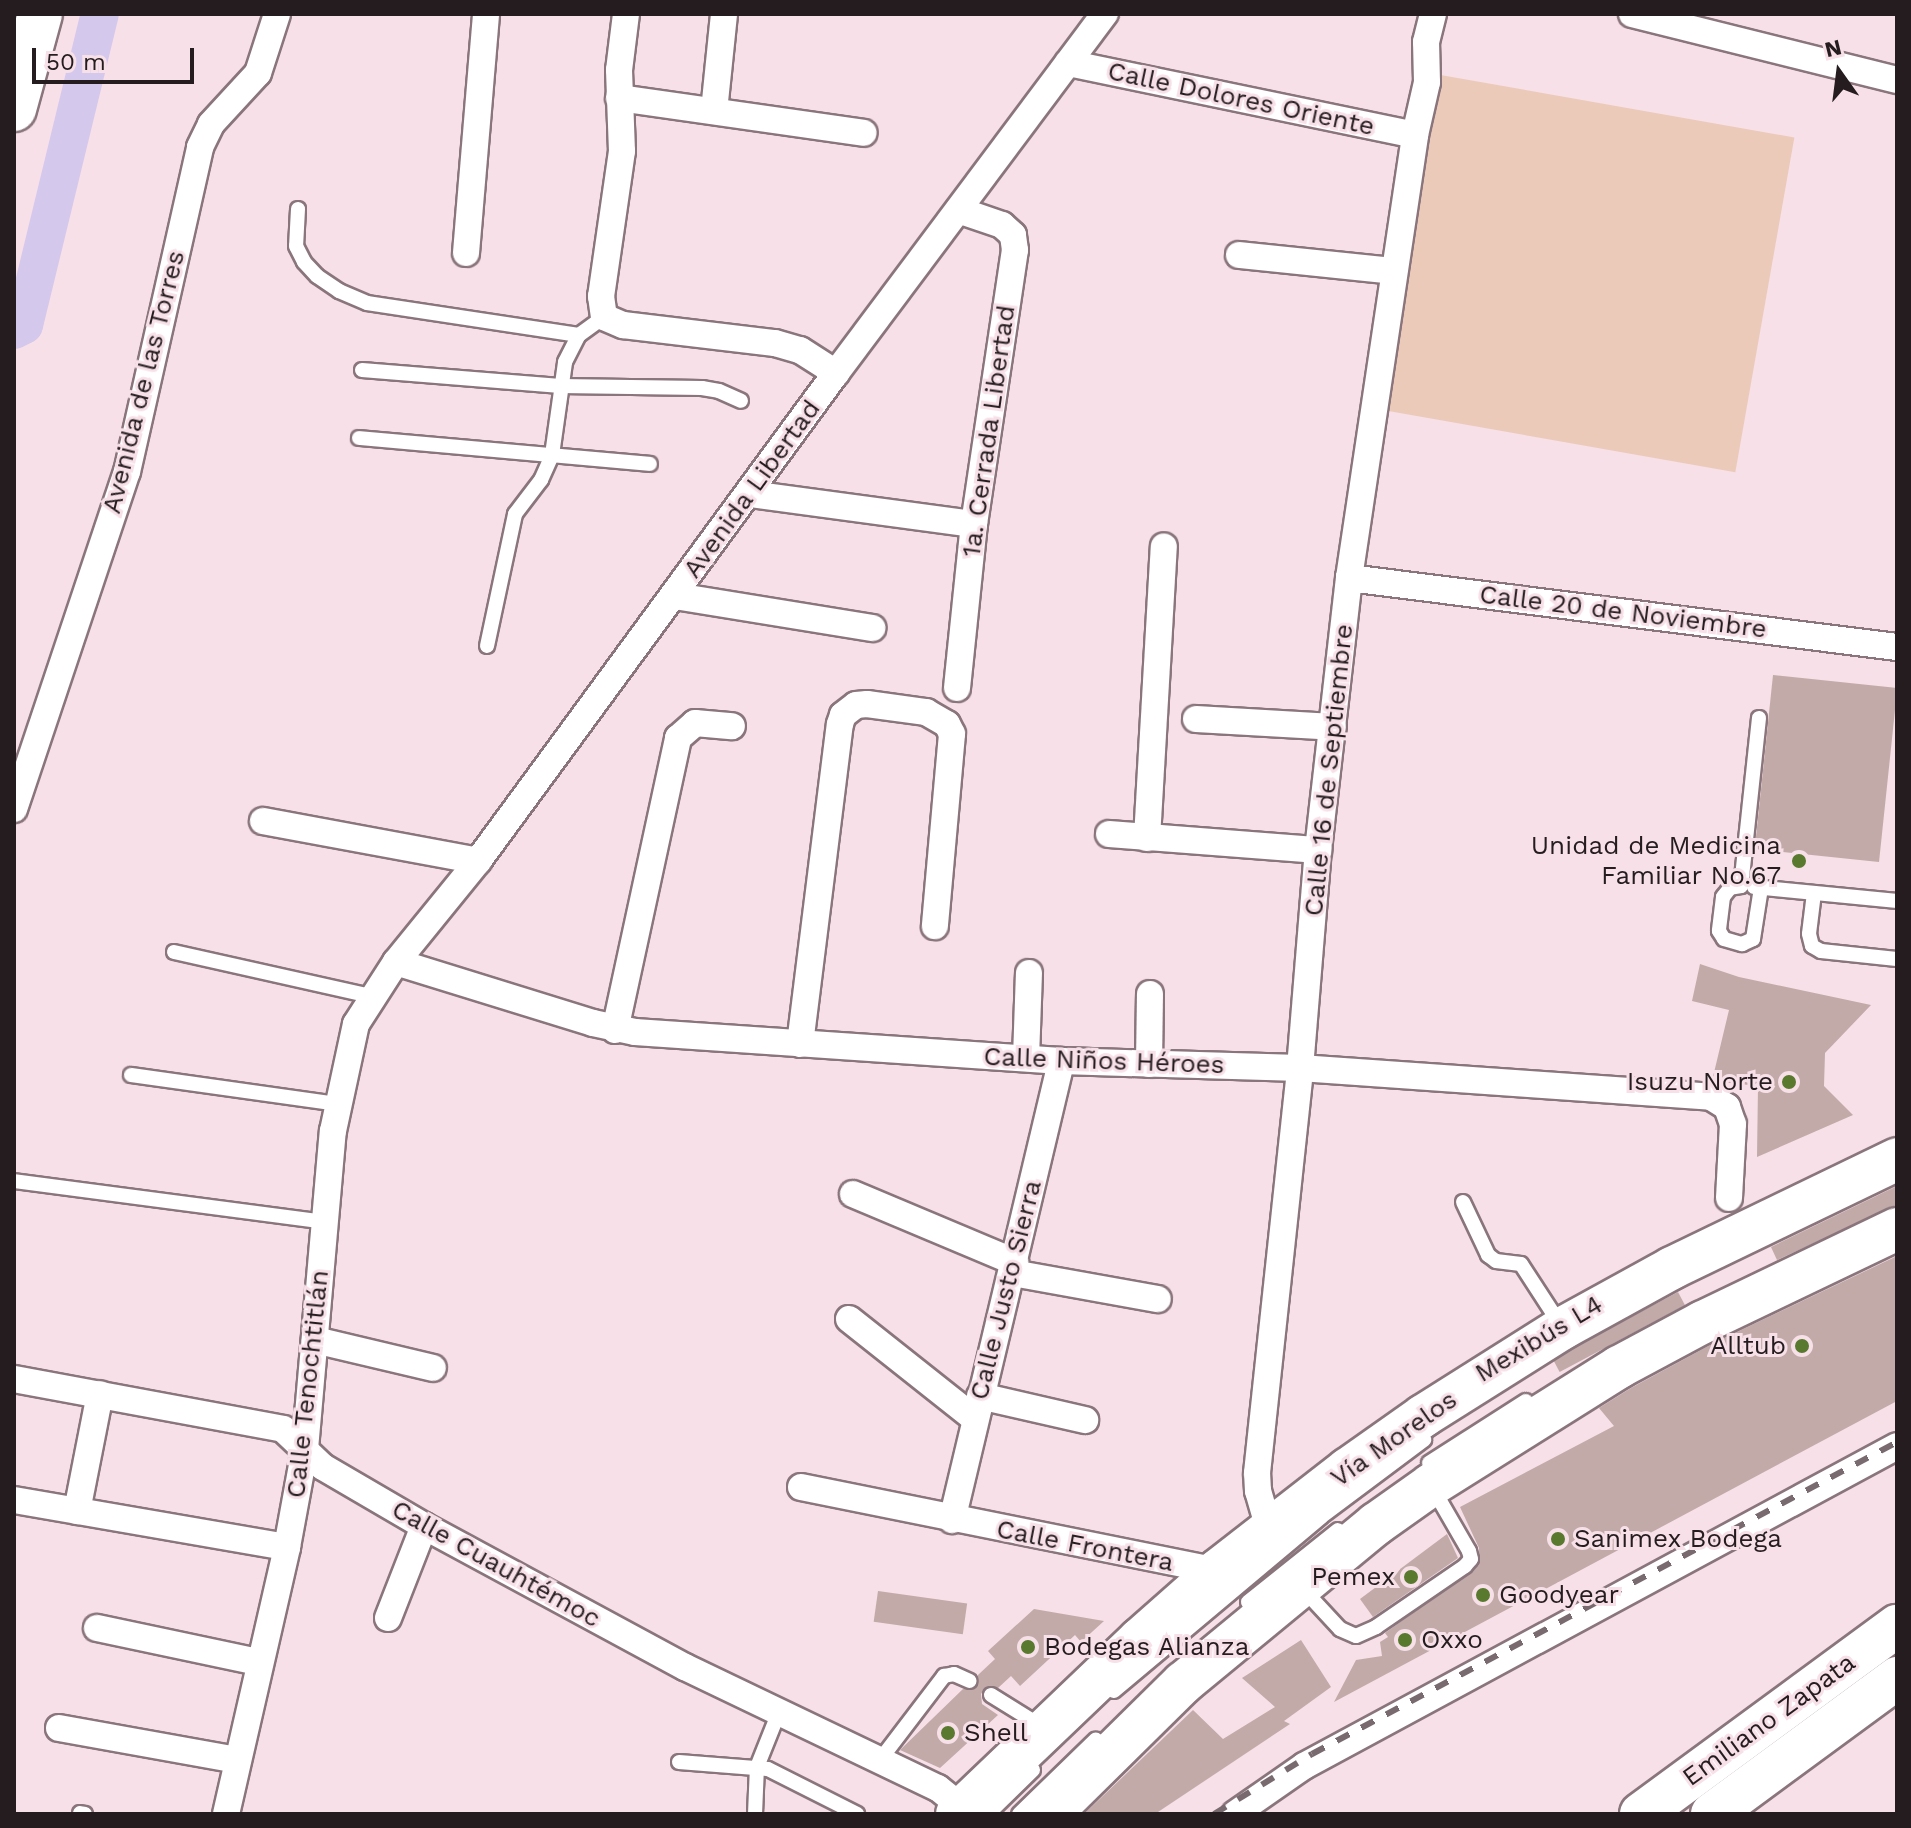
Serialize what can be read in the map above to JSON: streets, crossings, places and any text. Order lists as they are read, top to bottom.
{
  "streets": {
    "main road": ["Vía Morelos", "Emiliano Zapata"],
    "street": [
      "Calle Dolores Oriente",
      "Avenida de las Torres",
      "1a. Cerrada Libertad",
      "Avenida Libertad",
      "Calle 20 de Noviembre",
      "Calle 16 de Septiembre",
      "Calle Niños Héroes",
      "Calle Justo Sierra",
      "Calle Tenochtitlán",
      "Calle Frontera",
      "Calle Cuauhtémoc"
    ],
    "lane": ["Mexibús L4"]
  },
  "crossings": [
    ["Calle Dolores Oriente", "Avenida Libertad"],
    ["Calle Dolores Oriente", "Calle 16 de Septiembre"],
    ["1a. Cerrada Libertad", "Avenida Libertad"],
    ["Avenida Libertad", "Calle Niños Héroes"],
    ["Avenida Libertad", "Calle Tenochtitlán"],
    ["Calle 20 de Noviembre", "Calle 16 de Septiembre"],
    ["Calle 16 de Septiembre", "Calle Niños Héroes"],
    ["Calle 16 de Septiembre", "Vía Morelos"],
    ["Calle Niños Héroes", "Calle Justo Sierra"],
    ["Calle Niños Héroes", "Calle Tenochtitlán"],
    ["Calle Justo Sierra", "Calle Frontera"],
    ["Calle Tenochtitlán", "Calle Cuauhtémoc"],
    ["Vía Morelos", "Calle Frontera"],
    ["Vía Morelos", "Calle Cuauhtémoc"]
  ],
  "places": [
    "Unidad de Medicina Familiar No.67",
    "Isuzu Norte",
    "Alltub",
    "Sanimex Bodega",
    "Pemex",
    "Goodyear",
    "Oxxo",
    "Bodegas Alianza",
    "Shell"
  ],
  "scale_bar": "50 m",
  "north": "top"
}
